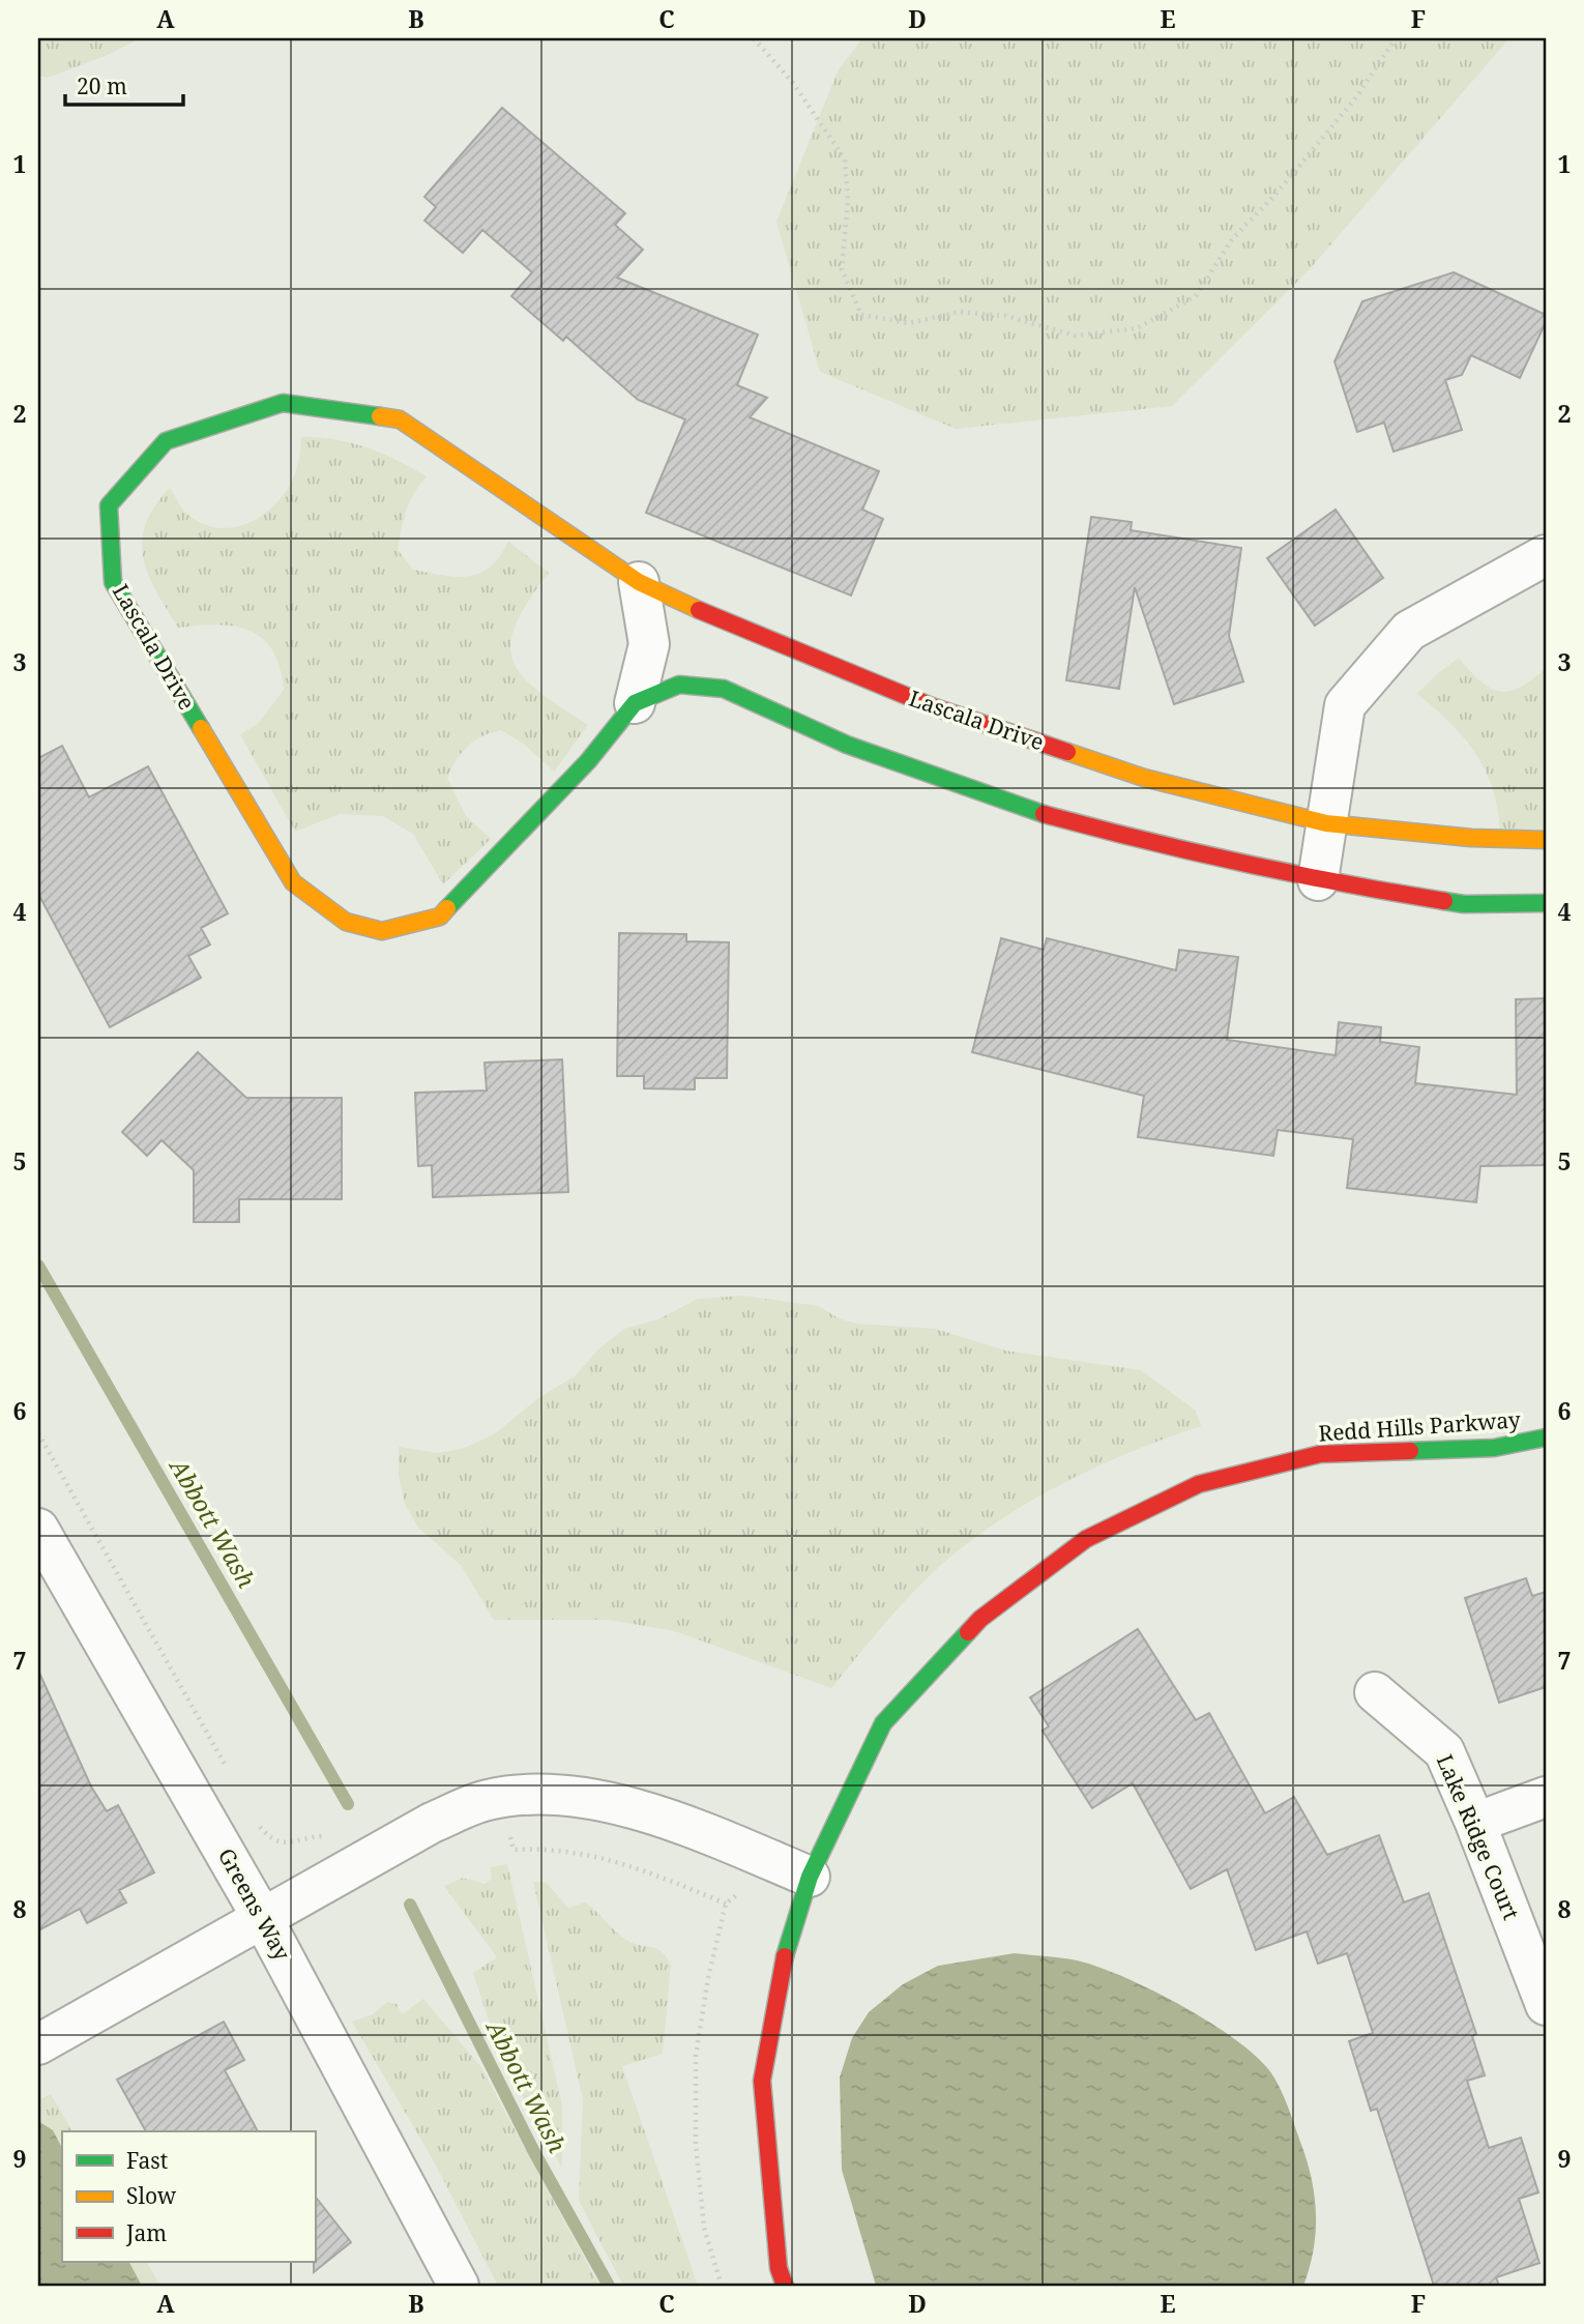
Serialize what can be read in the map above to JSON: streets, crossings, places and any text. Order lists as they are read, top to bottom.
{
  "streets": {
    "street": [
      "Lascala Drive",
      "Redd Hills Parkway",
      "Lake Ridge Court",
      "Greens Way"
    ]
  },
  "water": ["Abbott Wash"],
  "legend": ["Fast", "Slow", "Jam"],
  "scale_bar": "20 m",
  "grid": {
    "columns": [
      "A",
      "B",
      "C",
      "D",
      "E",
      "F"
    ],
    "rows": [
      "1",
      "2",
      "3",
      "4",
      "5",
      "6",
      "7",
      "8",
      "9"
    ]
  }
}
